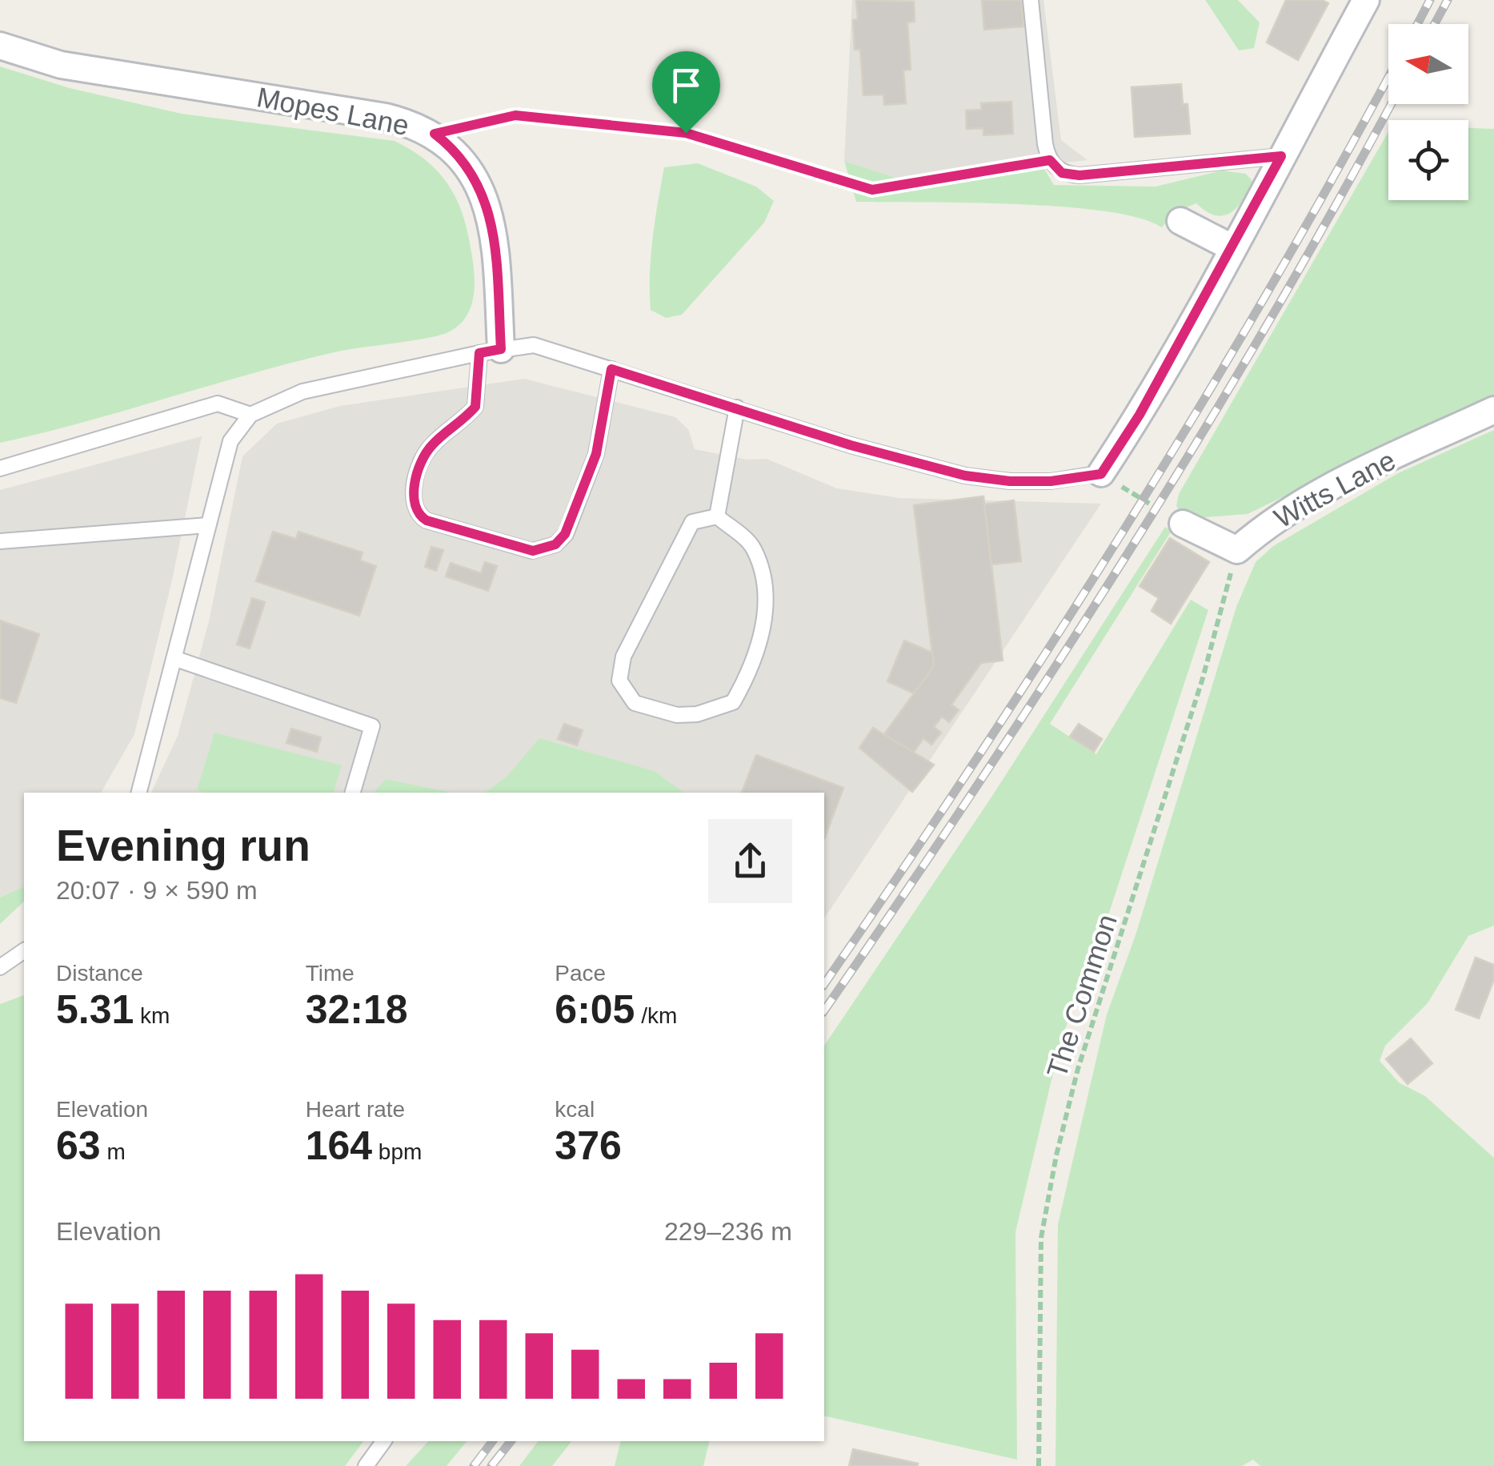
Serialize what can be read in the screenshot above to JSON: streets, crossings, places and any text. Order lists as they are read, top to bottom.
{
  "streets": {
    "street": ["Mopes Lane", "Witts Lane"],
    "path": ["The Common"]
  },
  "crossings": [
    ["Witts Lane", "The Common"]
  ],
  "north": "left",
  "page": {
    "heading": ["Evening run", "20:07 · 9 × 590 m"],
    "stats": [
      ["Distance", "5.31 km"],
      ["Time", "32:18"],
      ["Pace", "6:05 /km"],
      ["Elevation", "63 m"],
      ["Heart rate", "164 bpm"],
      ["kcal", "376"]
    ],
    "chart": ["Elevation", "229–236 m"]
  }
}
